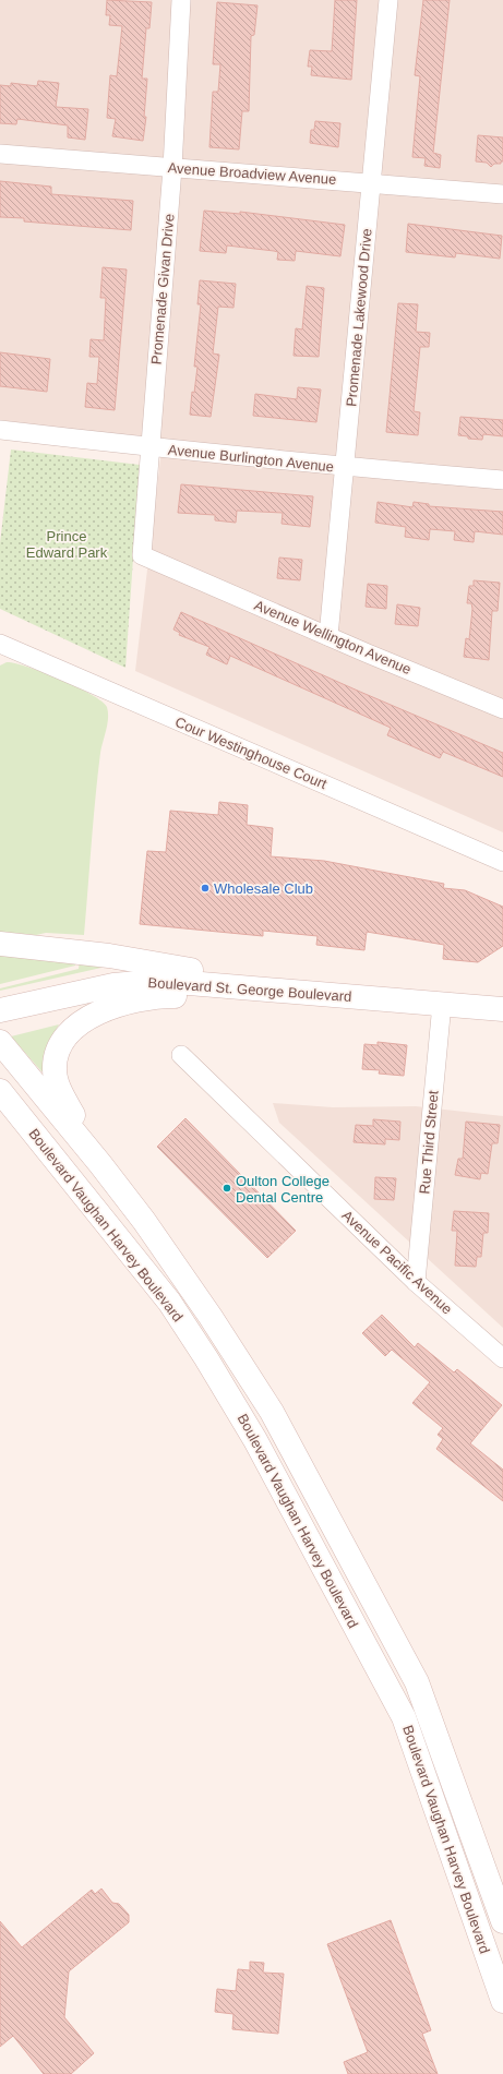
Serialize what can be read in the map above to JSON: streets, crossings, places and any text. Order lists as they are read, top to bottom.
{
  "streets": {
    "main road": ["Boulevard St. George Boulevard", "Boulevard Vaughan Harvey Boulevard"],
    "street": [
      "Avenue Broadview Avenue",
      "Promenade Givan Drive",
      "Promenade Lakewood Drive",
      "Avenue Burlington Avenue",
      "Avenue Wellington Avenue",
      "Cour Westinghouse Court",
      "Rue Third Street",
      "Avenue Pacific Avenue"
    ]
  },
  "crossings": [
    ["Avenue Broadview Avenue", "Promenade Givan Drive"],
    ["Avenue Broadview Avenue", "Promenade Lakewood Drive"],
    ["Promenade Givan Drive", "Avenue Burlington Avenue"],
    ["Promenade Givan Drive", "Avenue Wellington Avenue"],
    ["Promenade Lakewood Drive", "Avenue Burlington Avenue"],
    ["Promenade Lakewood Drive", "Avenue Wellington Avenue"],
    ["Boulevard St. George Boulevard", "Rue Third Street"],
    ["Rue Third Street", "Avenue Pacific Avenue"]
  ],
  "parks": ["Prince Edward Park"],
  "places": ["Wholesale Club", "Oulton College Dental Centre"]
}
